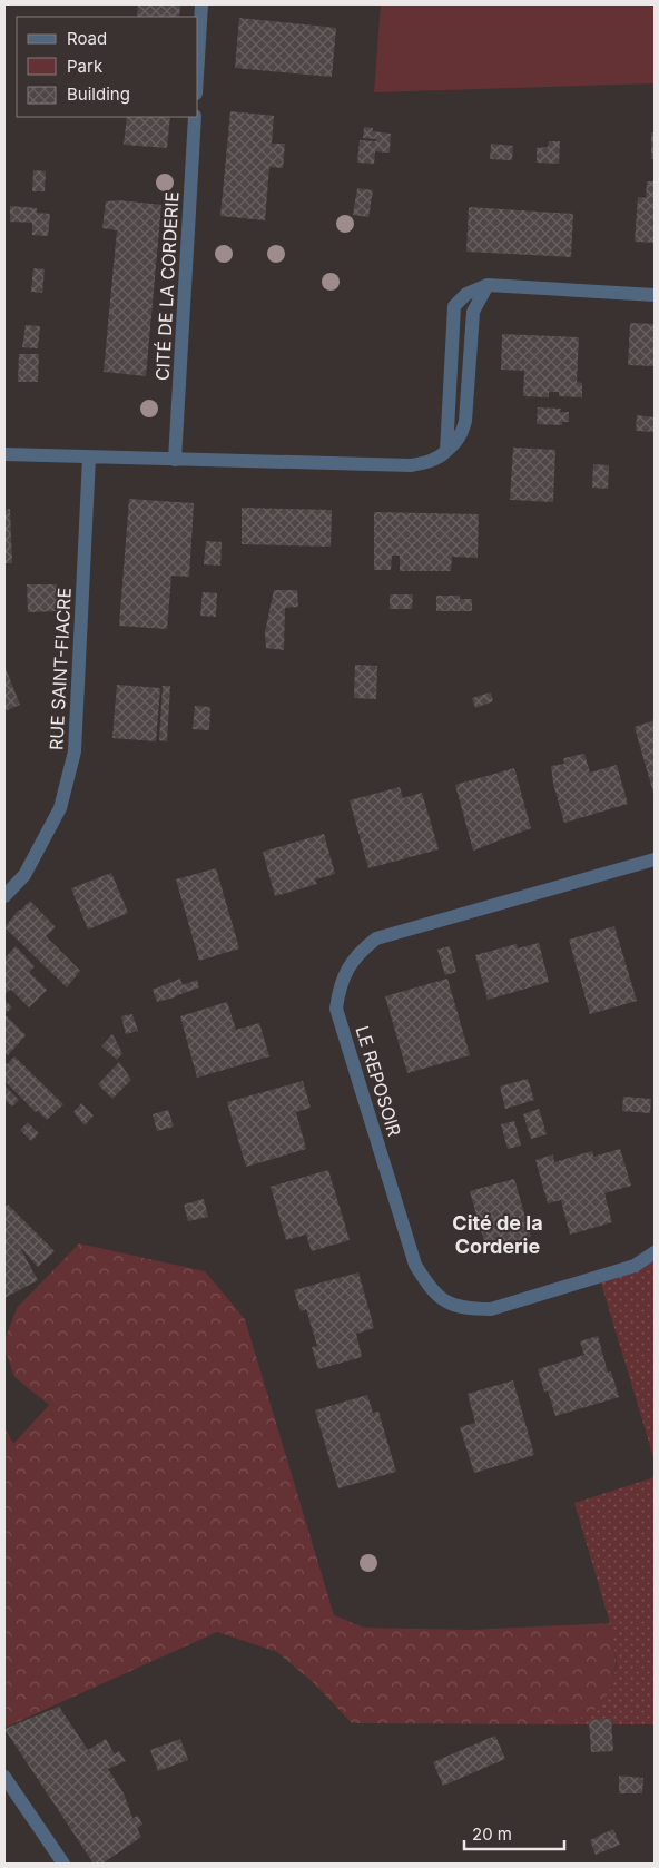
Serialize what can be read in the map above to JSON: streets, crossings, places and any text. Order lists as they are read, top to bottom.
{
  "streets": {
    "street": ["CITÉ DE LA CORDERIE", "RUE SAINT-FIACRE", "LE REPOSOIR"]
  },
  "districts": ["Cité de la Corderie"],
  "legend": ["Road", "Park", "Building"],
  "scale_bar": "20 m"
}
